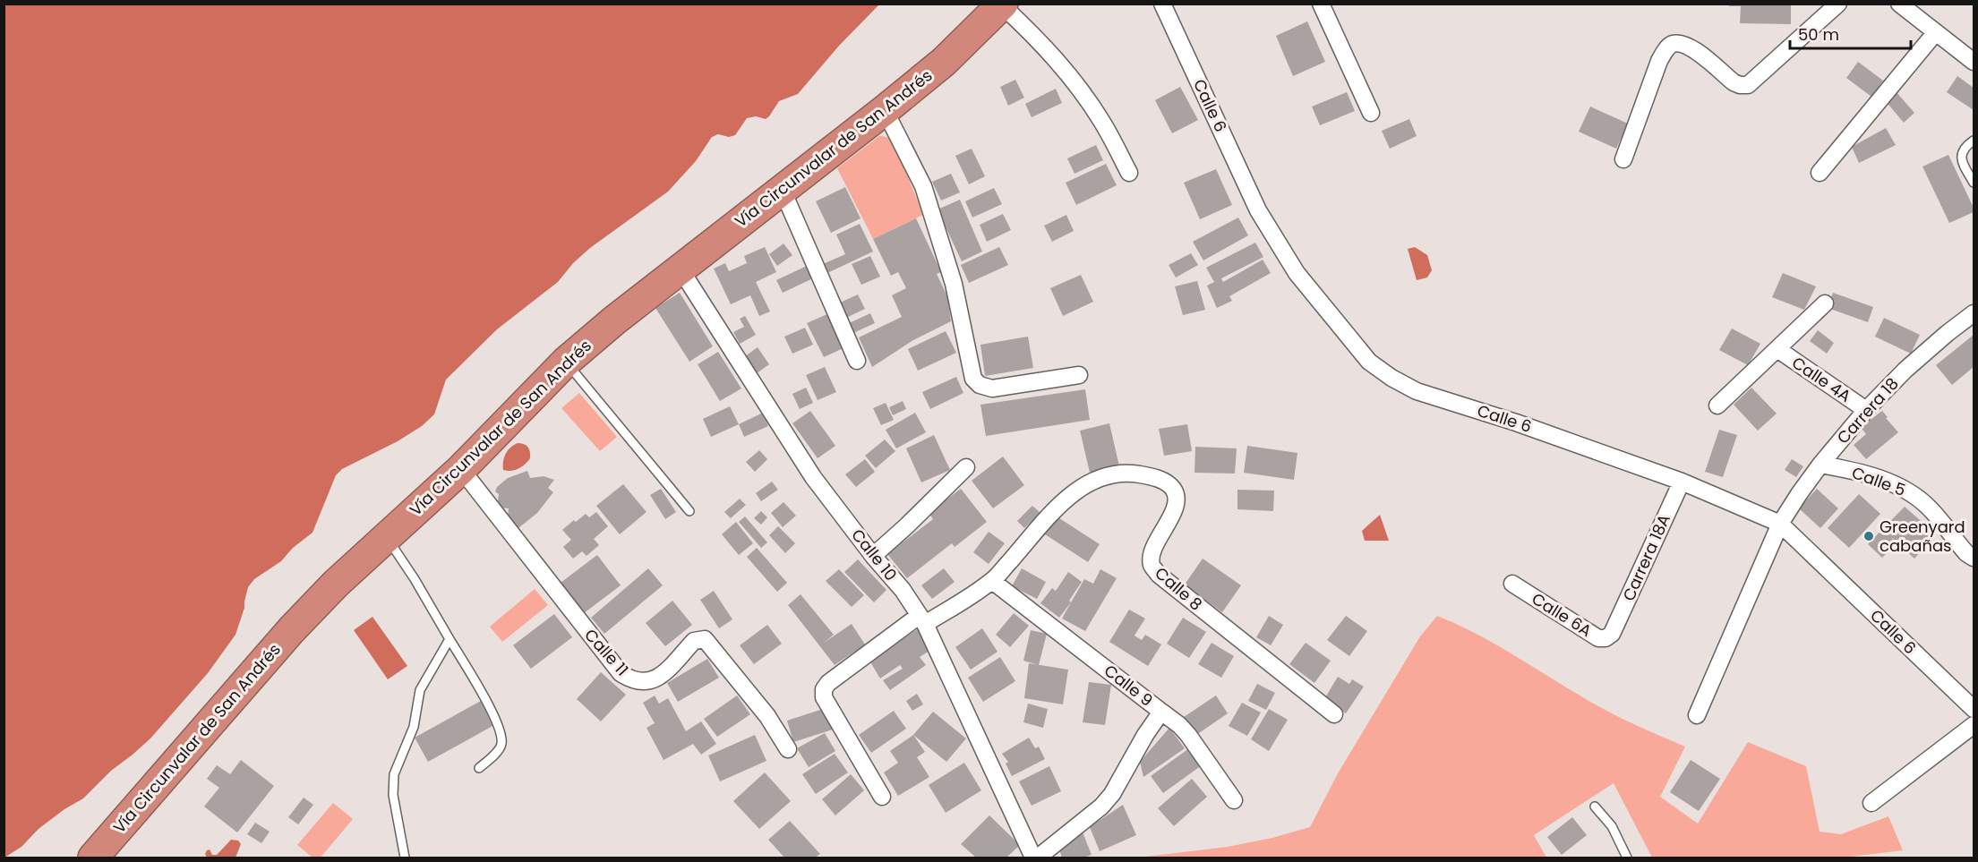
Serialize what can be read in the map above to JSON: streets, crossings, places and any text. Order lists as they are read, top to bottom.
{
  "streets": {
    "highway": ["Vía Circunvalar de San Andrés"],
    "street": [
      "Calle 6",
      "Calle 4A",
      "Carrera 18",
      "Calle 5",
      "Calle 10",
      "Carrera 18A",
      "Calle 8",
      "Calle 6A",
      "Calle 11",
      "Calle 9"
    ]
  },
  "crossings": [
    ["Calle 6", "Carrera 18"],
    ["Calle 6", "Carrera 18A"],
    ["Vía Circunvalar de San Andrés", "Calle 10"],
    ["Vía Circunvalar de San Andrés", "Calle 11"],
    ["Calle 4A", "Carrera 18"],
    ["Carrera 18", "Calle 5"],
    ["Calle 10", "Calle 8"],
    ["Carrera 18A", "Calle 6A"],
    ["Calle 8", "Calle 9"]
  ],
  "places": ["Greenyard cabañas"],
  "scale_bar": "50 m"
}
